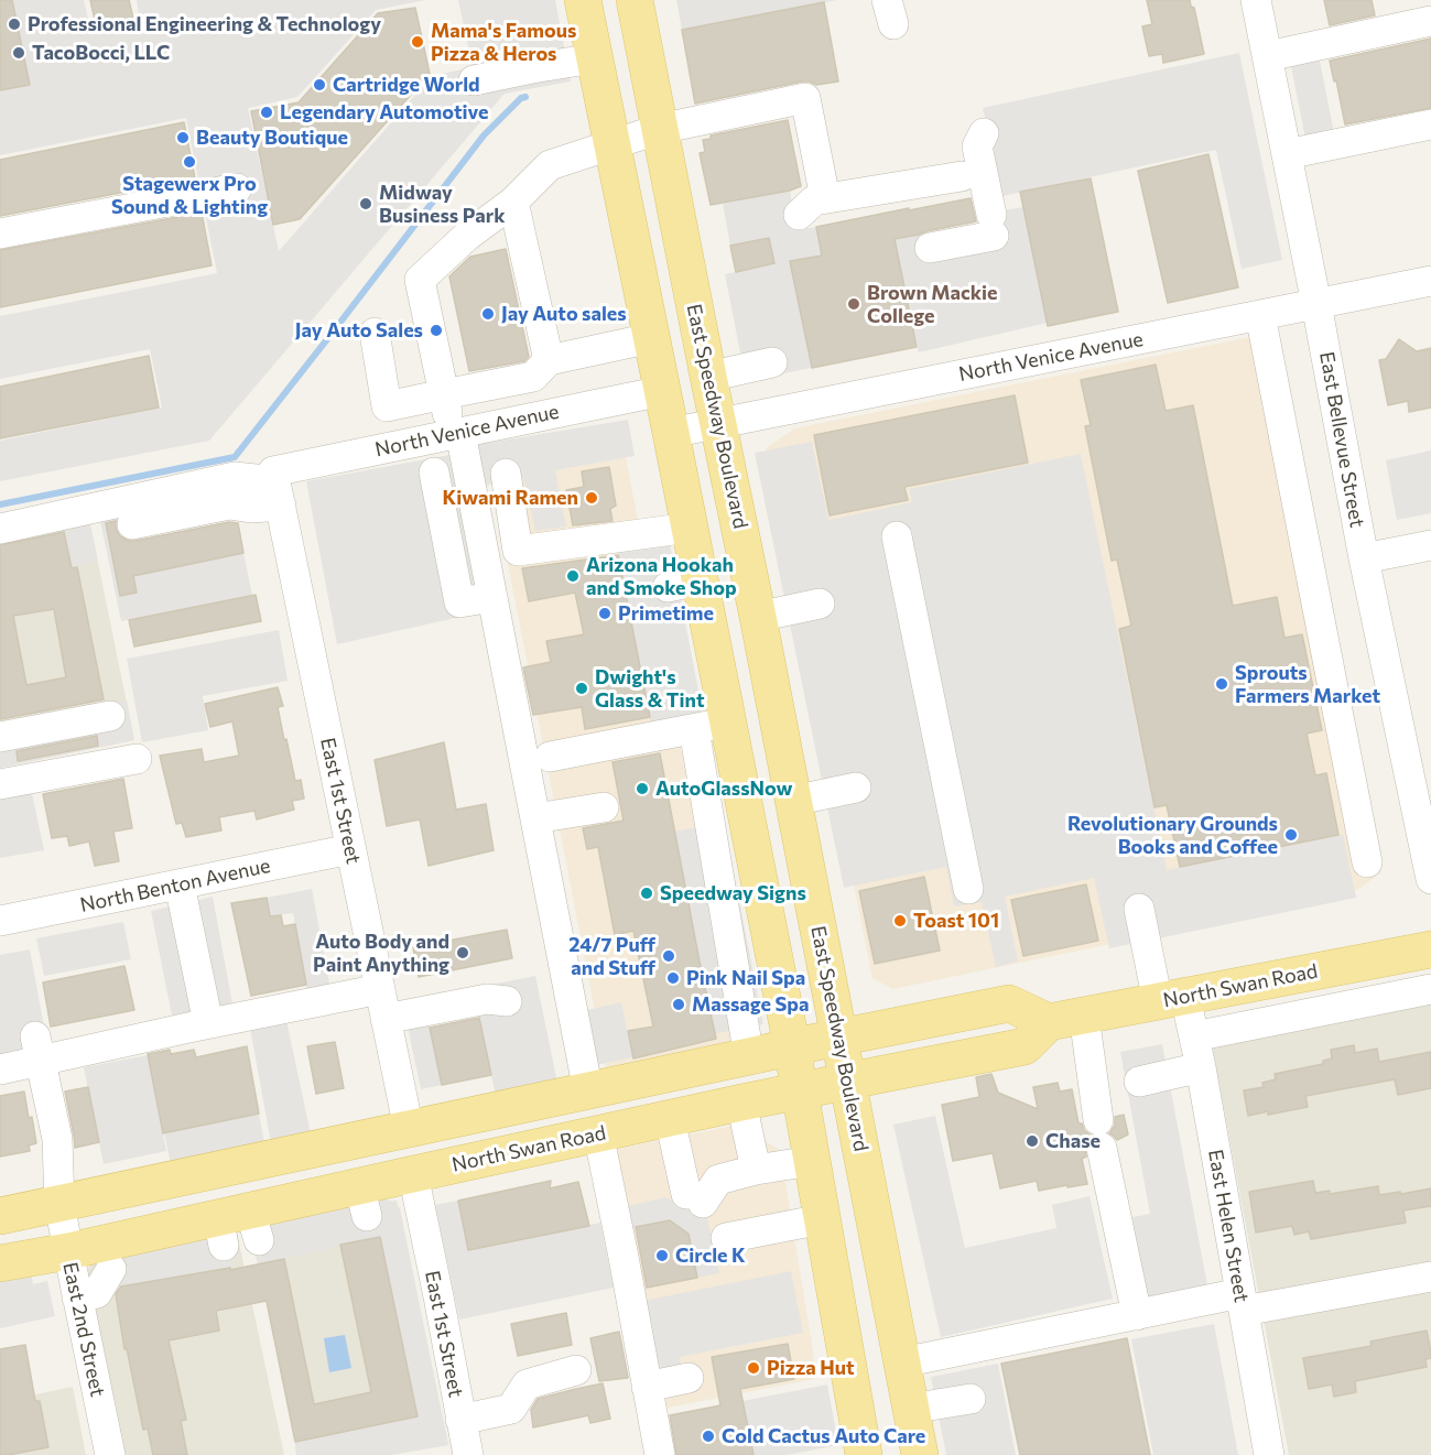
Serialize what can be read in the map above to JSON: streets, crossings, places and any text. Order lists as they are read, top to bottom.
{
  "streets": {
    "main road": ["East Speedway Boulevard", "North Swan Road"],
    "street": [
      "North Venice Avenue",
      "East Bellevue Street",
      "East 1st Street",
      "North Benton Avenue",
      "East Helen Street",
      "East 2nd Street"
    ]
  },
  "crossings": [
    ["North Venice Avenue", "East Speedway Boulevard"],
    ["North Venice Avenue", "East Bellevue Street"],
    ["North Venice Avenue", "East 1st Street"],
    ["East Speedway Boulevard", "North Swan Road"],
    ["East 1st Street", "North Benton Avenue"],
    ["East 1st Street", "North Swan Road"],
    ["North Swan Road", "East Helen Street"],
    ["North Swan Road", "East 2nd Street"]
  ],
  "places": [
    "Professional Engineering & Technology",
    "Mama's Famous Pizza & Heros",
    "TacoBocci, LLC",
    "Cartridge World",
    "Legendary Automotive",
    "Beauty Boutique",
    "Stagewerx Pro Sound & Lighting",
    "Midway Business Park",
    "Brown Mackie College",
    "Jay Auto sales",
    "Jay Auto Sales",
    "Kiwami Ramen",
    "Arizona Hookah and Smoke Shop",
    "Primetime",
    "Sprouts Farmers Market",
    "Dwight's Glass & Tint",
    "AutoGlassNow",
    "Revolutionary Grounds Books and Coffee",
    "Speedway Signs",
    "Toast 101",
    "Auto Body and Paint Anything",
    "24/7 Puff and Stuff",
    "Pink Nail Spa",
    "Massage Spa",
    "Chase",
    "Circle K",
    "Pizza Hut",
    "Cold Cactus Auto Care"
  ]
}
